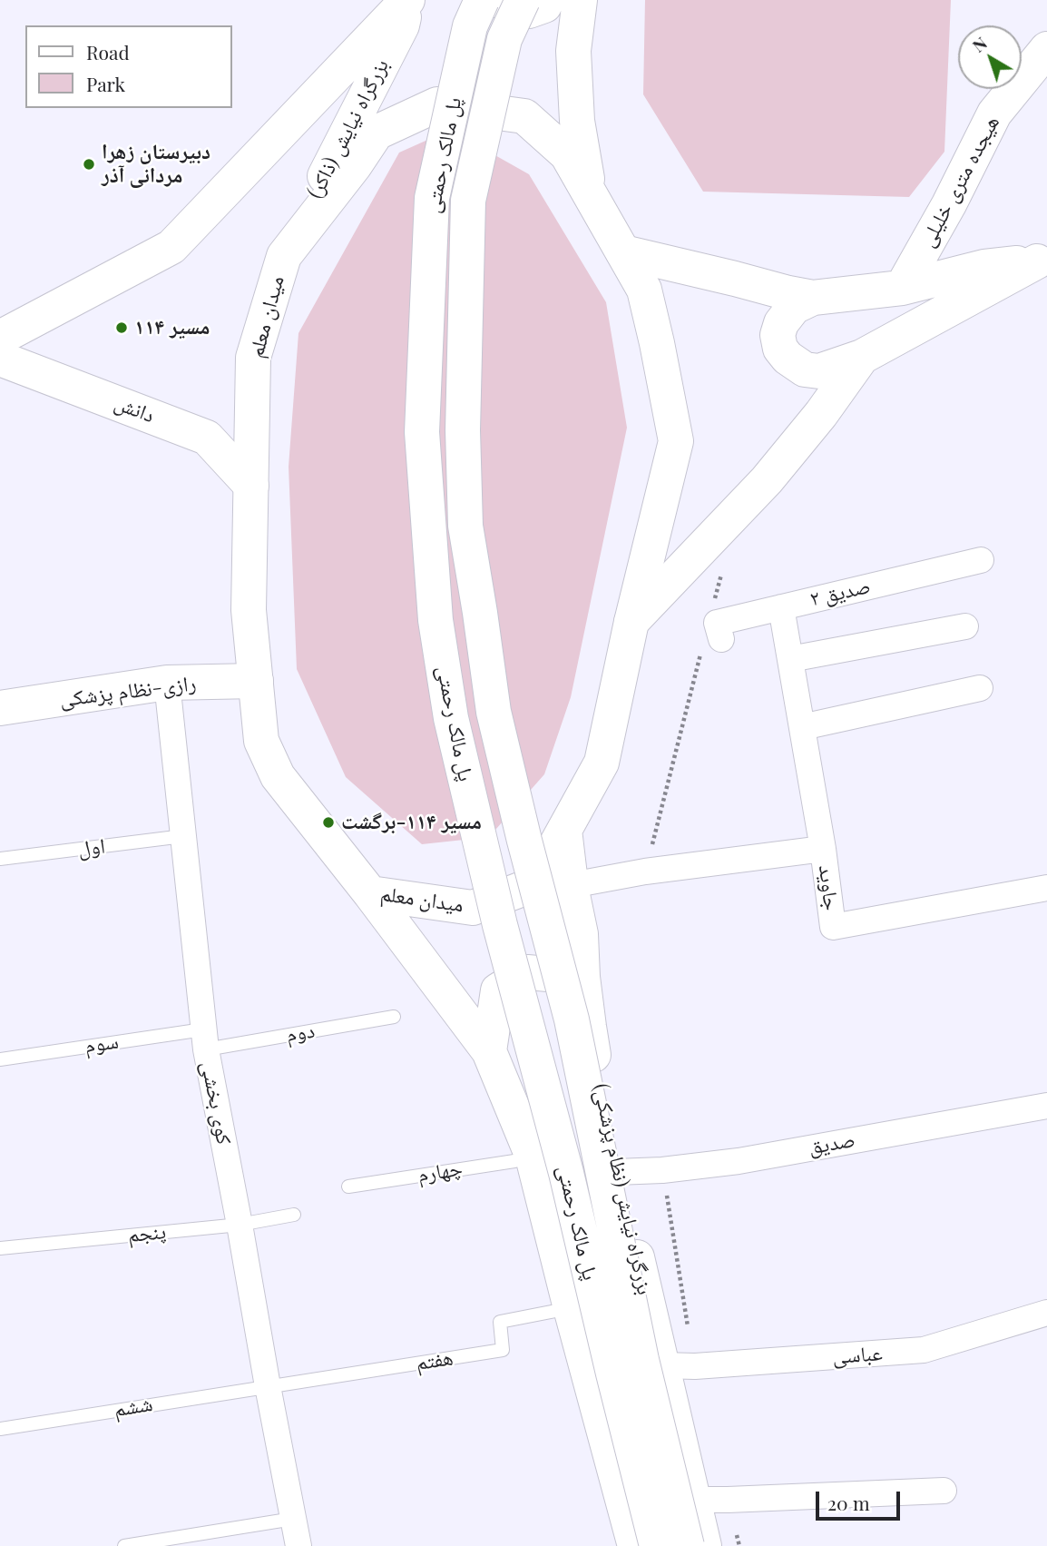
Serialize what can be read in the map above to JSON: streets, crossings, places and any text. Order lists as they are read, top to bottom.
{
  "streets": {
    "main road": [
      "بزرگراه نیایش (ذاکر)",
      "پل مالک رحمتی",
      "هیجده متری خلیلی",
      "میدان معلم",
      "دانش",
      "رازی-نظام پزشکی",
      "بزرگراه نیایش (نظام پزشکی)"
    ],
    "street": [
      "صدیق ۲",
      "جاوید",
      "کوی بخشی",
      "صدیق",
      "عباسی"
    ],
    "lane": [
      "اول",
      "دوم",
      "سوم",
      "چهارم",
      "پنجم",
      "هفتم",
      "ششم"
    ]
  },
  "crossings": [
    ["بزرگراه نیایش (ذاکر)", "میدان معلم"],
    ["میدان معلم", "دانش"],
    ["میدان معلم", "رازی-نظام پزشکی"],
    ["میدان معلم", "بزرگراه نیایش (نظام پزشکی)"],
    ["رازی-نظام پزشکی", "کوی بخشی"],
    ["اول", "کوی بخشی"],
    ["جاوید", "بزرگراه نیایش (نظام پزشکی)"],
    ["دوم", "سوم"],
    ["دوم", "کوی بخشی"],
    ["سوم", "کوی بخشی"],
    ["کوی بخشی", "پنجم"],
    ["کوی بخشی", "هفتم"],
    ["کوی بخشی", "ششم"],
    ["صدیق", "بزرگراه نیایش (نظام پزشکی)"],
    ["بزرگراه نیایش (نظام پزشکی)", "عباسی"],
    ["هفتم", "ششم"]
  ],
  "places": ["دبیرستان زهرا مردانی آذر", "مسیر ۱۱۴", "مسیر ۱۱۴-برگشت"],
  "legend": ["Road", "Park"],
  "scale_bar": "20 m",
  "north": "top left"
}
